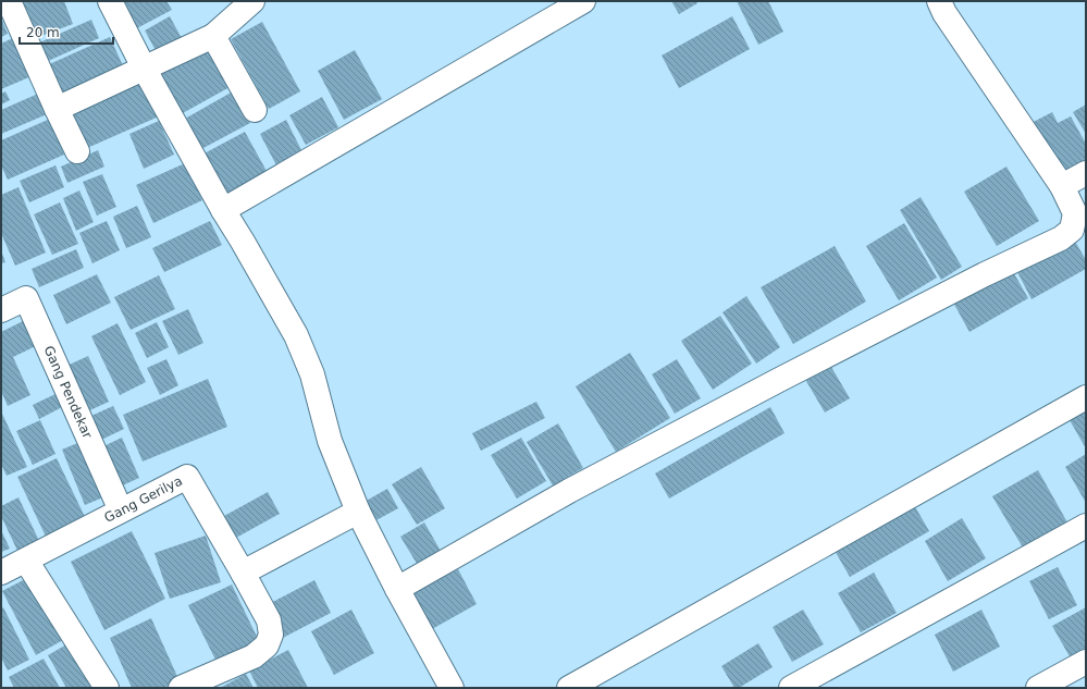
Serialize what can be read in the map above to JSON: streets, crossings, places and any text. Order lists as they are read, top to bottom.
{
  "streets": {
    "street": ["Gang Pendekar", "Gang Gerilya"]
  },
  "crossings": [
    ["Gang Pendekar", "Gang Gerilya"]
  ],
  "scale_bar": "20 m"
}
